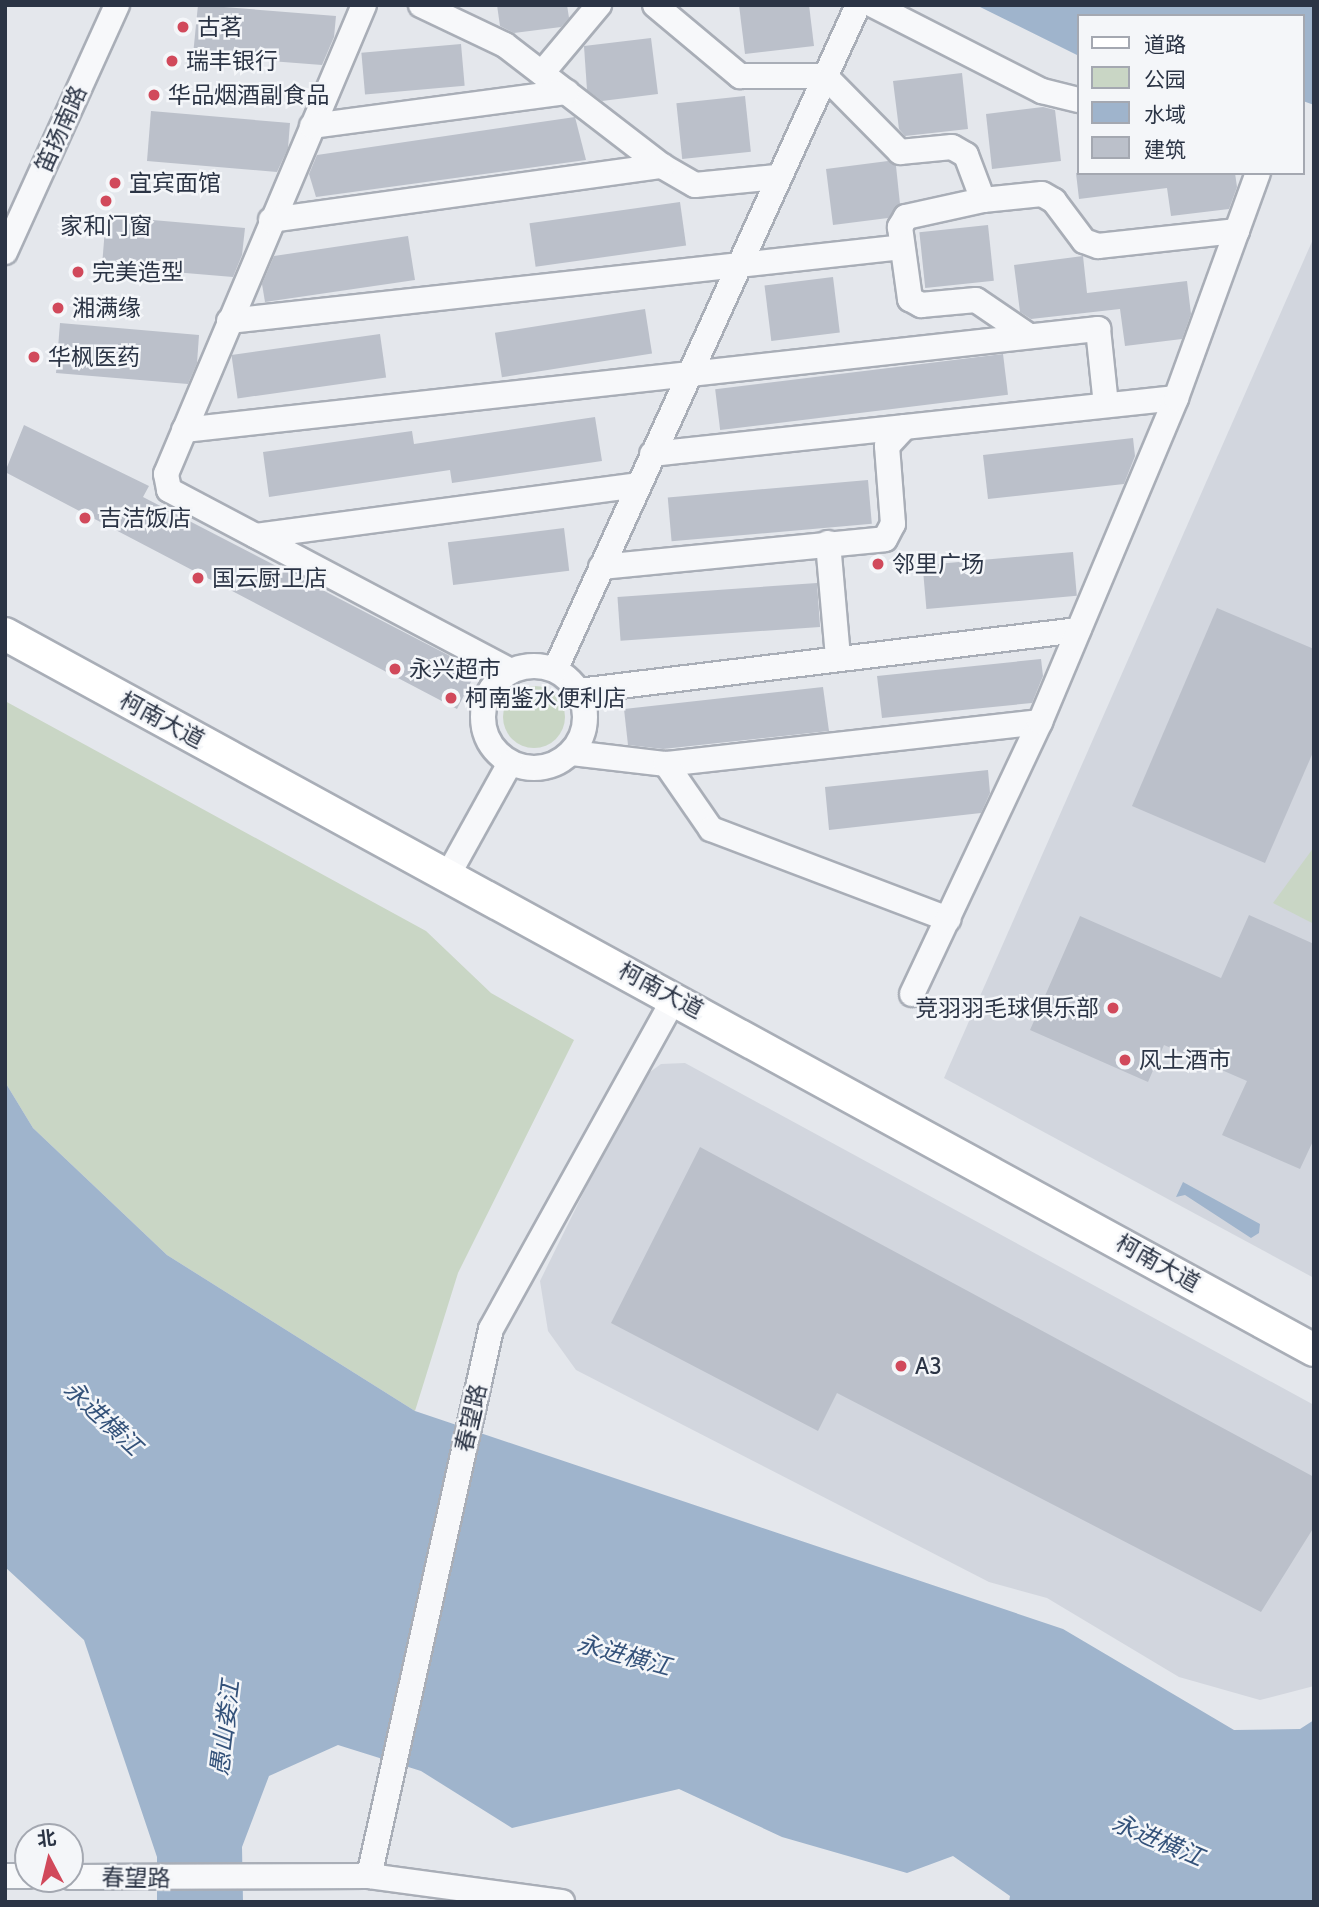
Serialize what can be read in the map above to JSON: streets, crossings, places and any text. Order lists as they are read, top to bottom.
{
  "streets": {
    "main road": ["柯南大道"],
    "street": ["笛扬南路", "春望路"]
  },
  "crossings": [
    ["柯南大道", "春望路"]
  ],
  "water": ["永进横江", "愚山娄江"],
  "places": [
    "古茗",
    "瑞丰银行",
    "华品烟酒副食品",
    "宜宾面馆",
    "家和门窗",
    "完美造型",
    "湘满缘",
    "华枫医药",
    "吉洁饭店",
    "邻里广场",
    "国云厨卫店",
    "永兴超市",
    "柯南鉴水便利店",
    "竞羽羽毛球俱乐部",
    "风土酒市",
    "A3"
  ],
  "legend": [
    "道路",
    "公园",
    "水域",
    "建筑"
  ],
  "north": "top"
}
